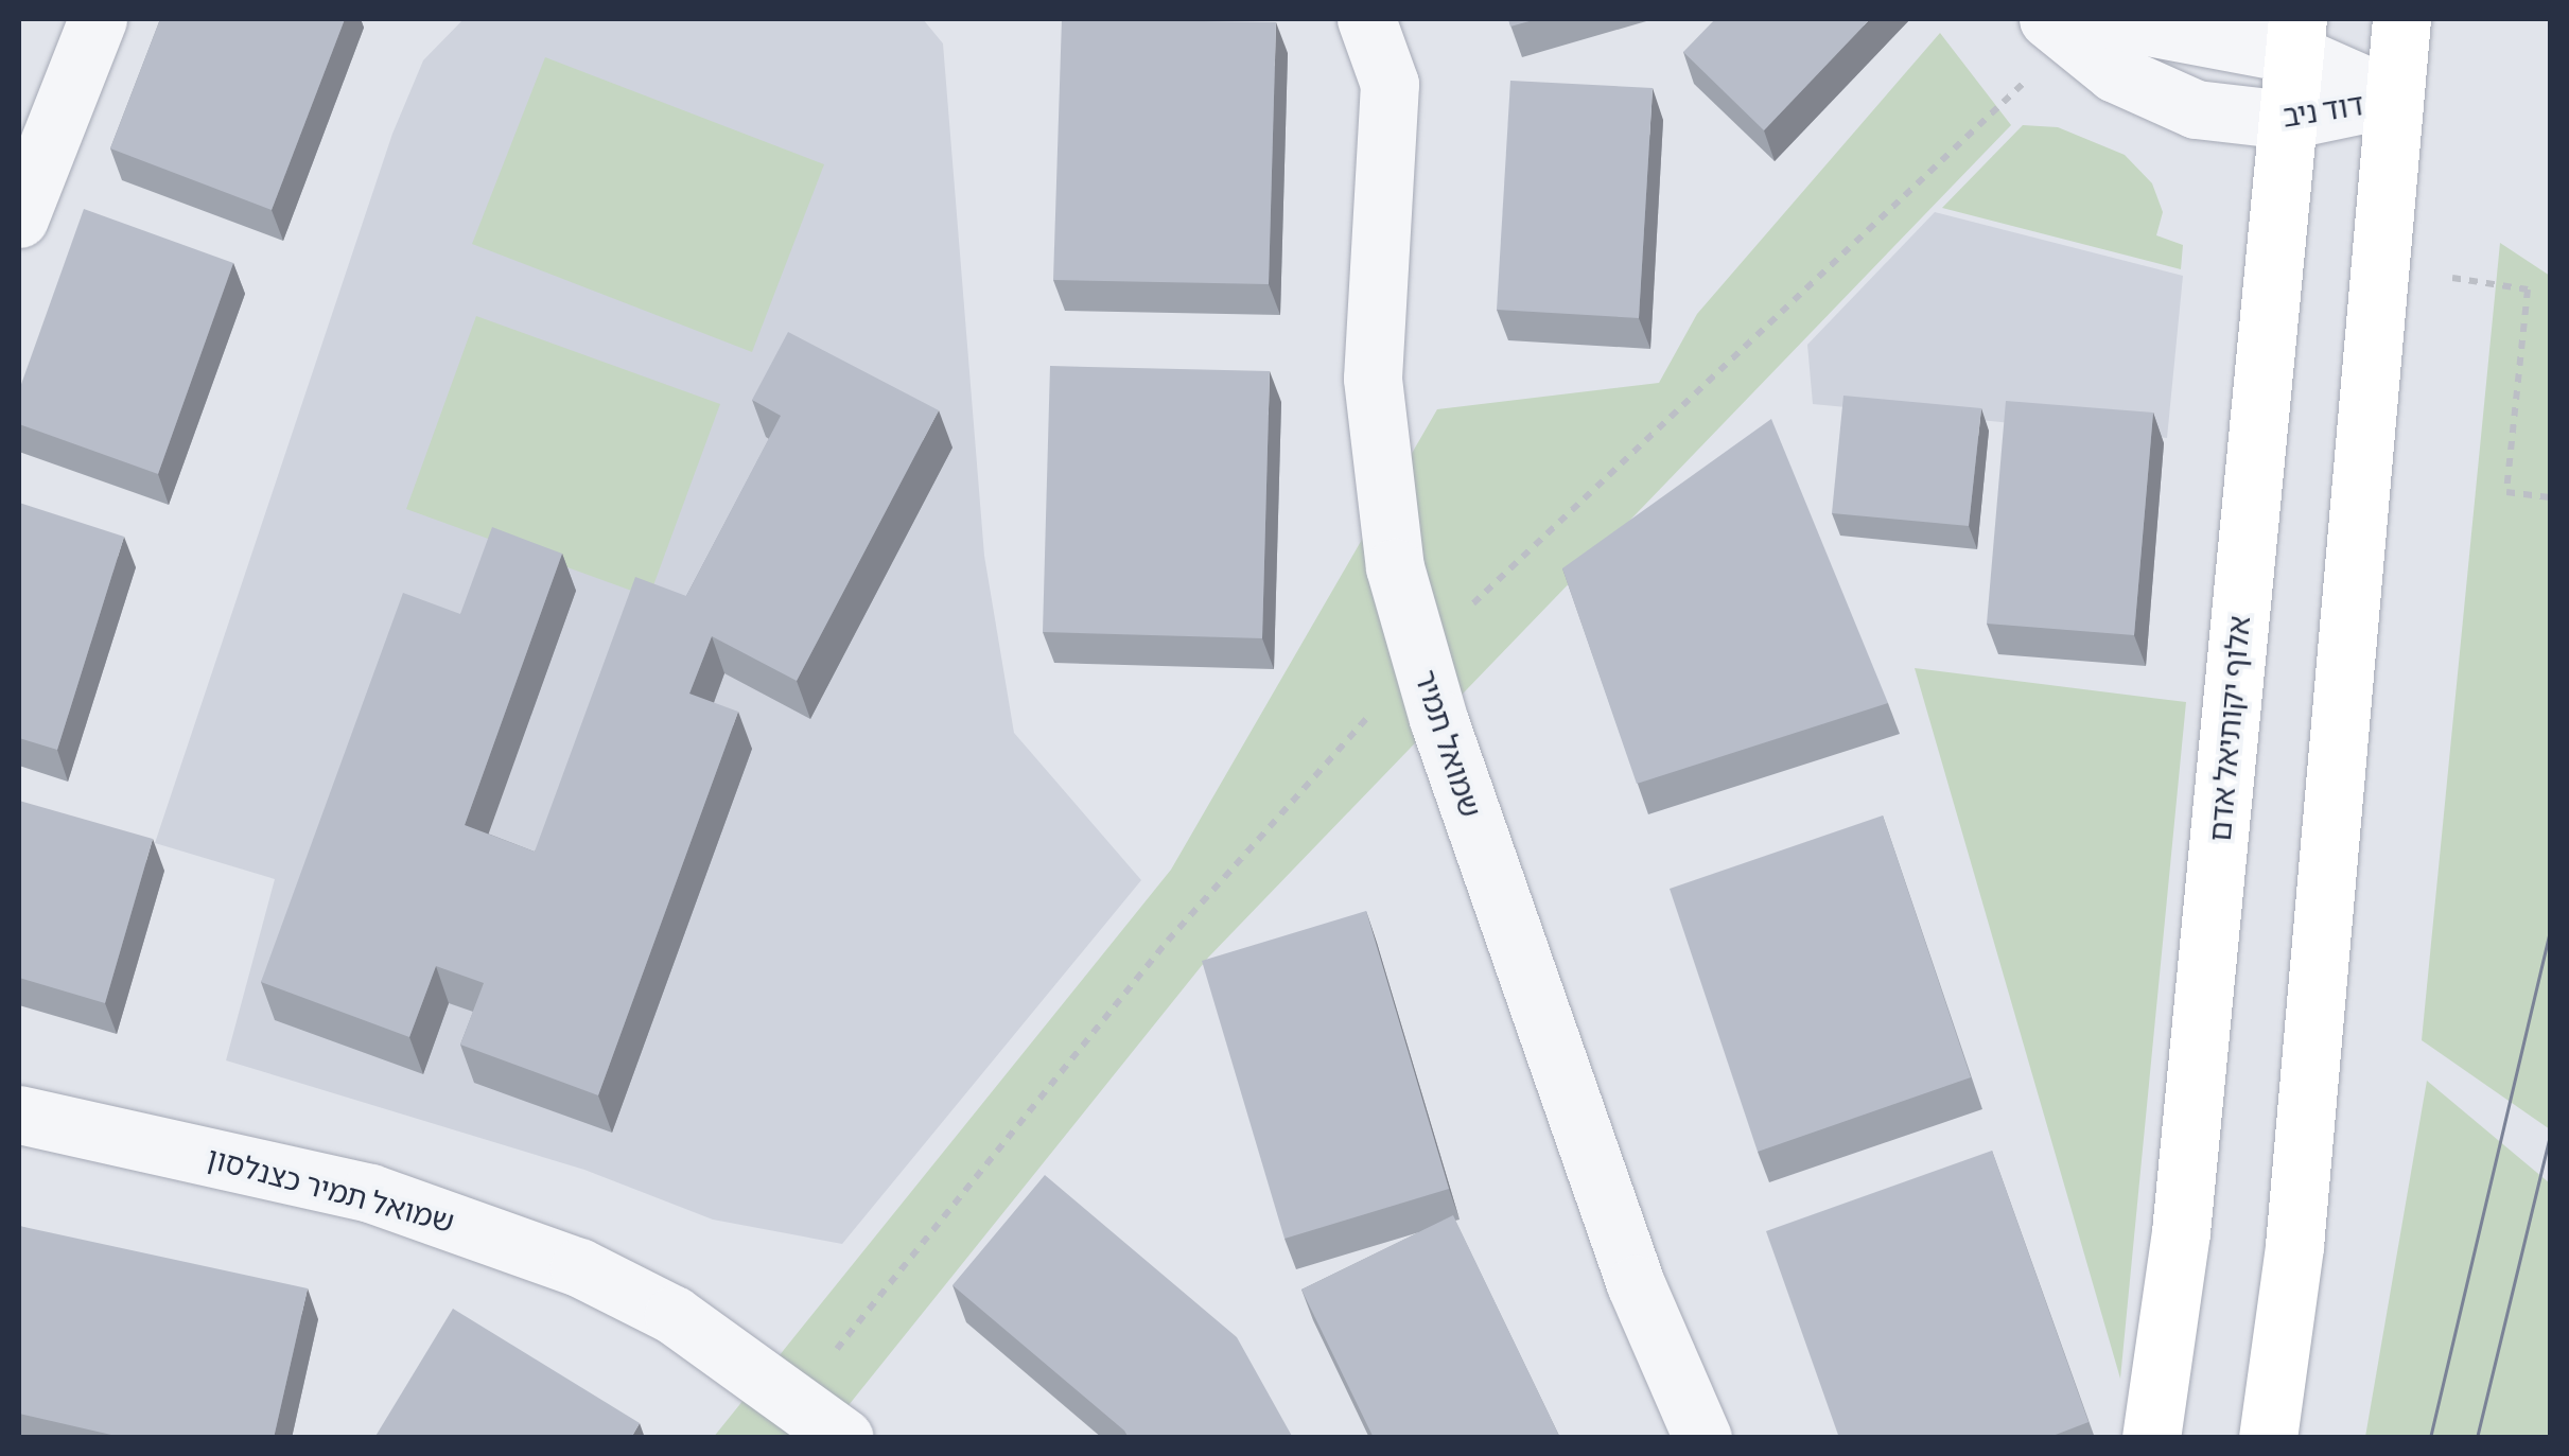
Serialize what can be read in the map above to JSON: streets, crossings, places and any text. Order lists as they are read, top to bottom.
{
  "streets": {
    "street": [
      "דוד ניב",
      "אלוף יקותיאל אדם",
      "שמואל תמיר",
      "שמואל תמיר כצנלסון"
    ]
  },
  "crossings": [
    ["דוד ניב", "אלוף יקותיאל אדם"]
  ]
}
